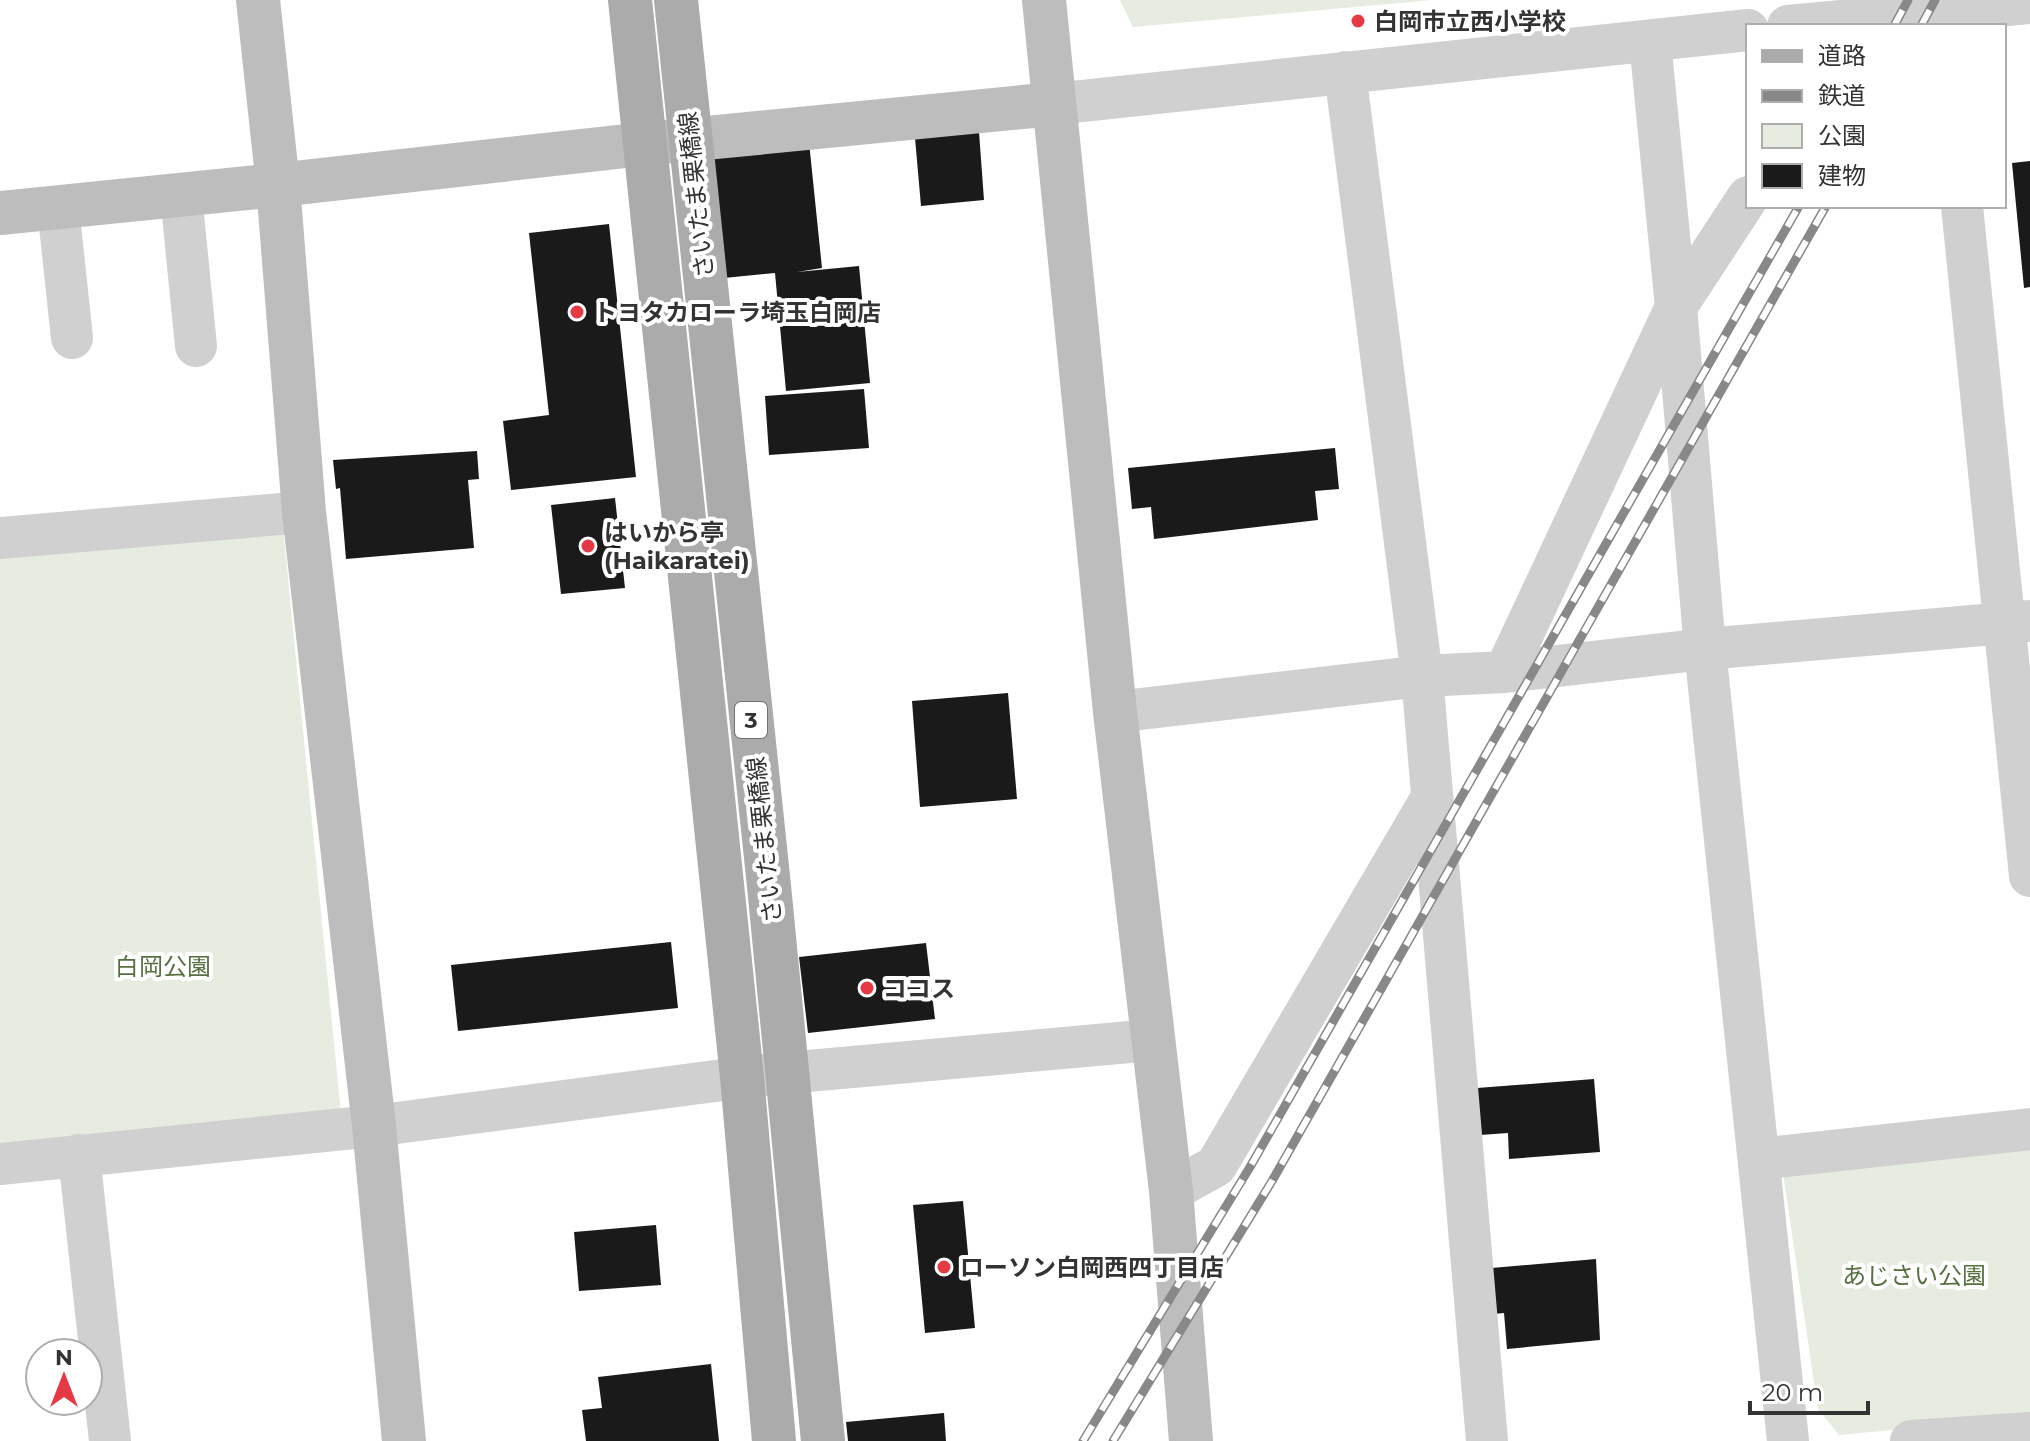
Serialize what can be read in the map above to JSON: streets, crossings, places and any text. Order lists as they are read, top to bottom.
{
  "streets": {
    "main road": ["さいたま栗橋線", "3"]
  },
  "parks": ["白岡公園", "あじさい公園"],
  "places": [
    "白岡市立西小学校",
    "トヨタカローラ埼玉白岡店",
    "はいから亭 (Haikaratei)",
    "ココス",
    "ローソン白岡西四丁目店"
  ],
  "legend": [
    "道路",
    "鉄道",
    "公園",
    "建物"
  ],
  "scale_bar": "20 m",
  "north": "top"
}
